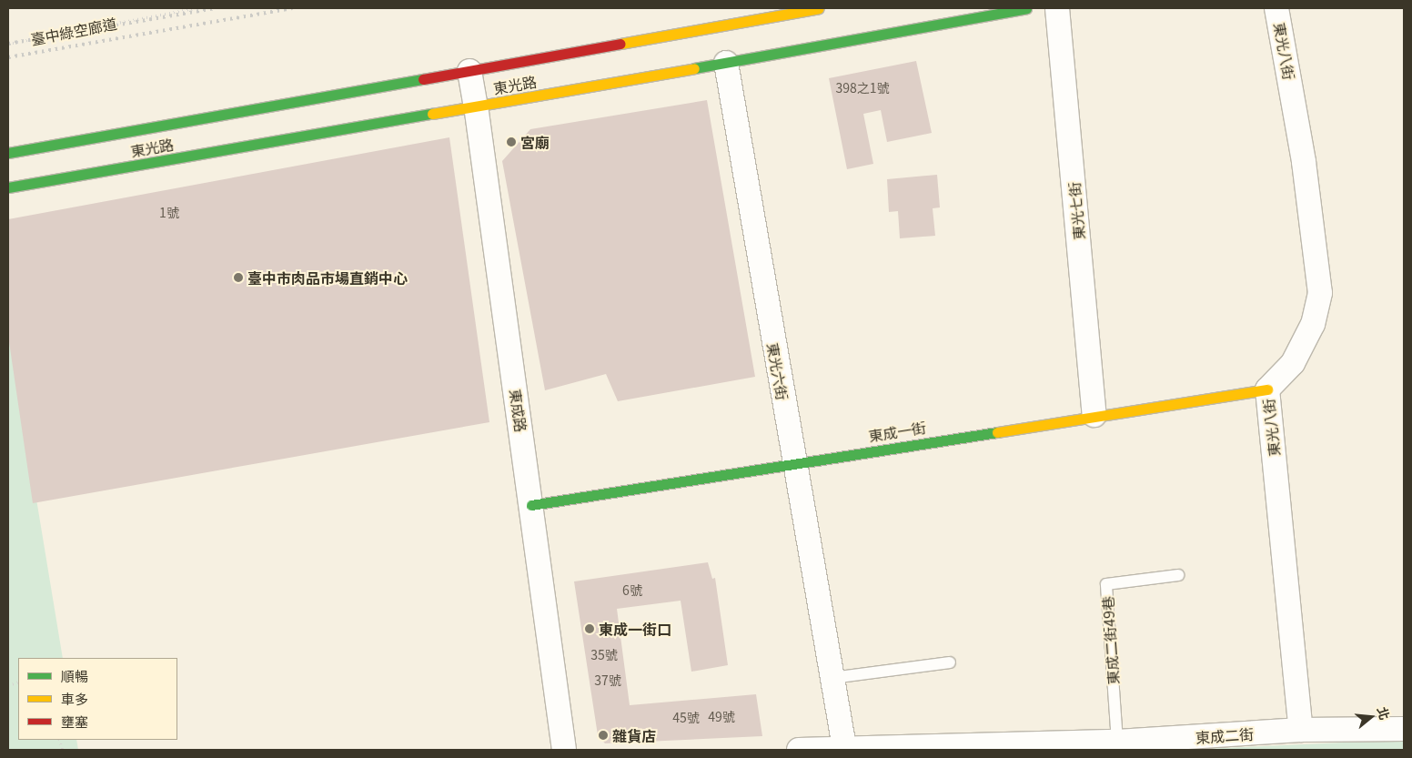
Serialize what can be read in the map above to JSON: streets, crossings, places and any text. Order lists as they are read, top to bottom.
{
  "streets": {
    "street": [
      "東光八街",
      "東光路",
      "東光七街",
      "東光六街",
      "東成路",
      "東成一街",
      "東成二街"
    ],
    "lane": ["東成二街49巷"],
    "path": ["臺中綠空廊道"]
  },
  "crossings": [
    ["東光八街", "東成一街"],
    ["東光八街", "東成二街"],
    ["東光路", "東光六街"],
    ["東光路", "東成路"],
    ["東光七街", "東成一街"],
    ["東光六街", "東成一街"],
    ["東光六街", "東成二街"],
    ["東成路", "東成一街"],
    ["東成二街49巷", "東成二街"]
  ],
  "places": [
    "宮廟",
    "臺中市肉品市場直銷中心",
    "東成一街口",
    "雜貨店"
  ],
  "house_numbers": [
    "398之1號",
    "1號",
    "6號",
    "35號",
    "37號",
    "49號",
    "45號"
  ],
  "legend": ["順暢", "車多", "壅塞"],
  "north": "right"
}
